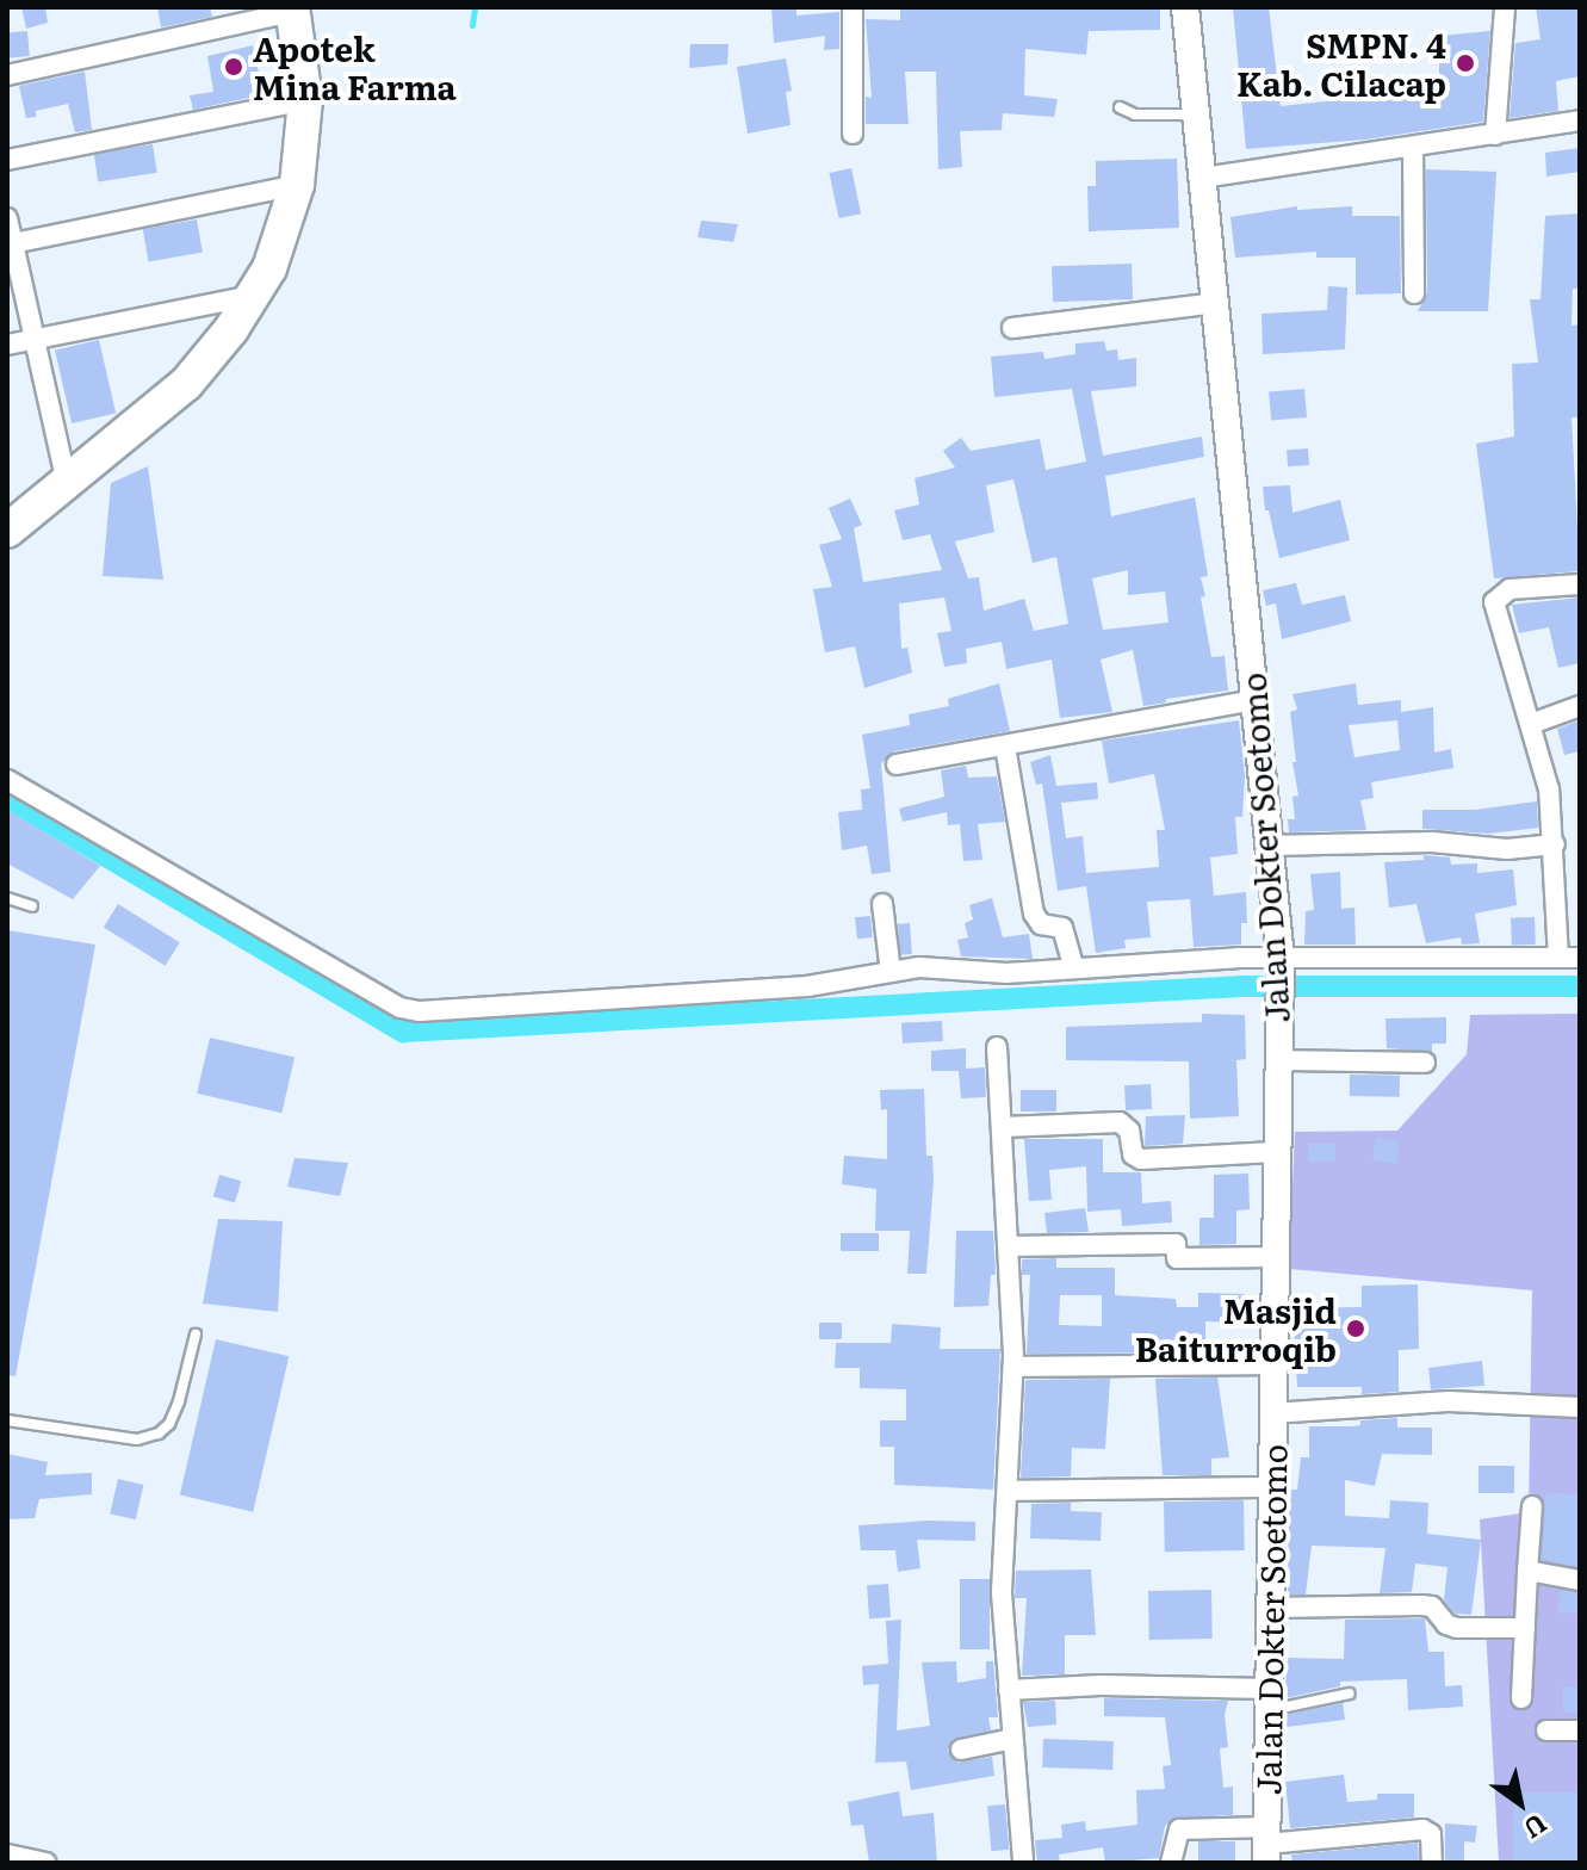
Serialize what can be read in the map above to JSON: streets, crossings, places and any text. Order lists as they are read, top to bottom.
{
  "streets": {
    "street": ["Jalan Dokter Soetomo"]
  },
  "places": ["SMPN. 4 Kab. Cilacap", "Apotek Mina Farma", "Masjid Baiturroqib"],
  "north": "bottom right"
}
